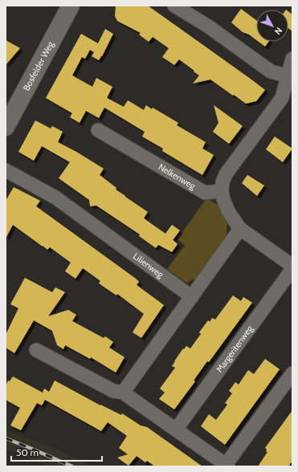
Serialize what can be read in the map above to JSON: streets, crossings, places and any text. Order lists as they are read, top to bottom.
{
  "streets": {
    "street": [
      "Bosfelder Weg",
      "Nelkenweg",
      "Lilienweg",
      "Margeritenweg"
    ]
  },
  "scale_bar": "50 m",
  "north": "bottom right"
}
